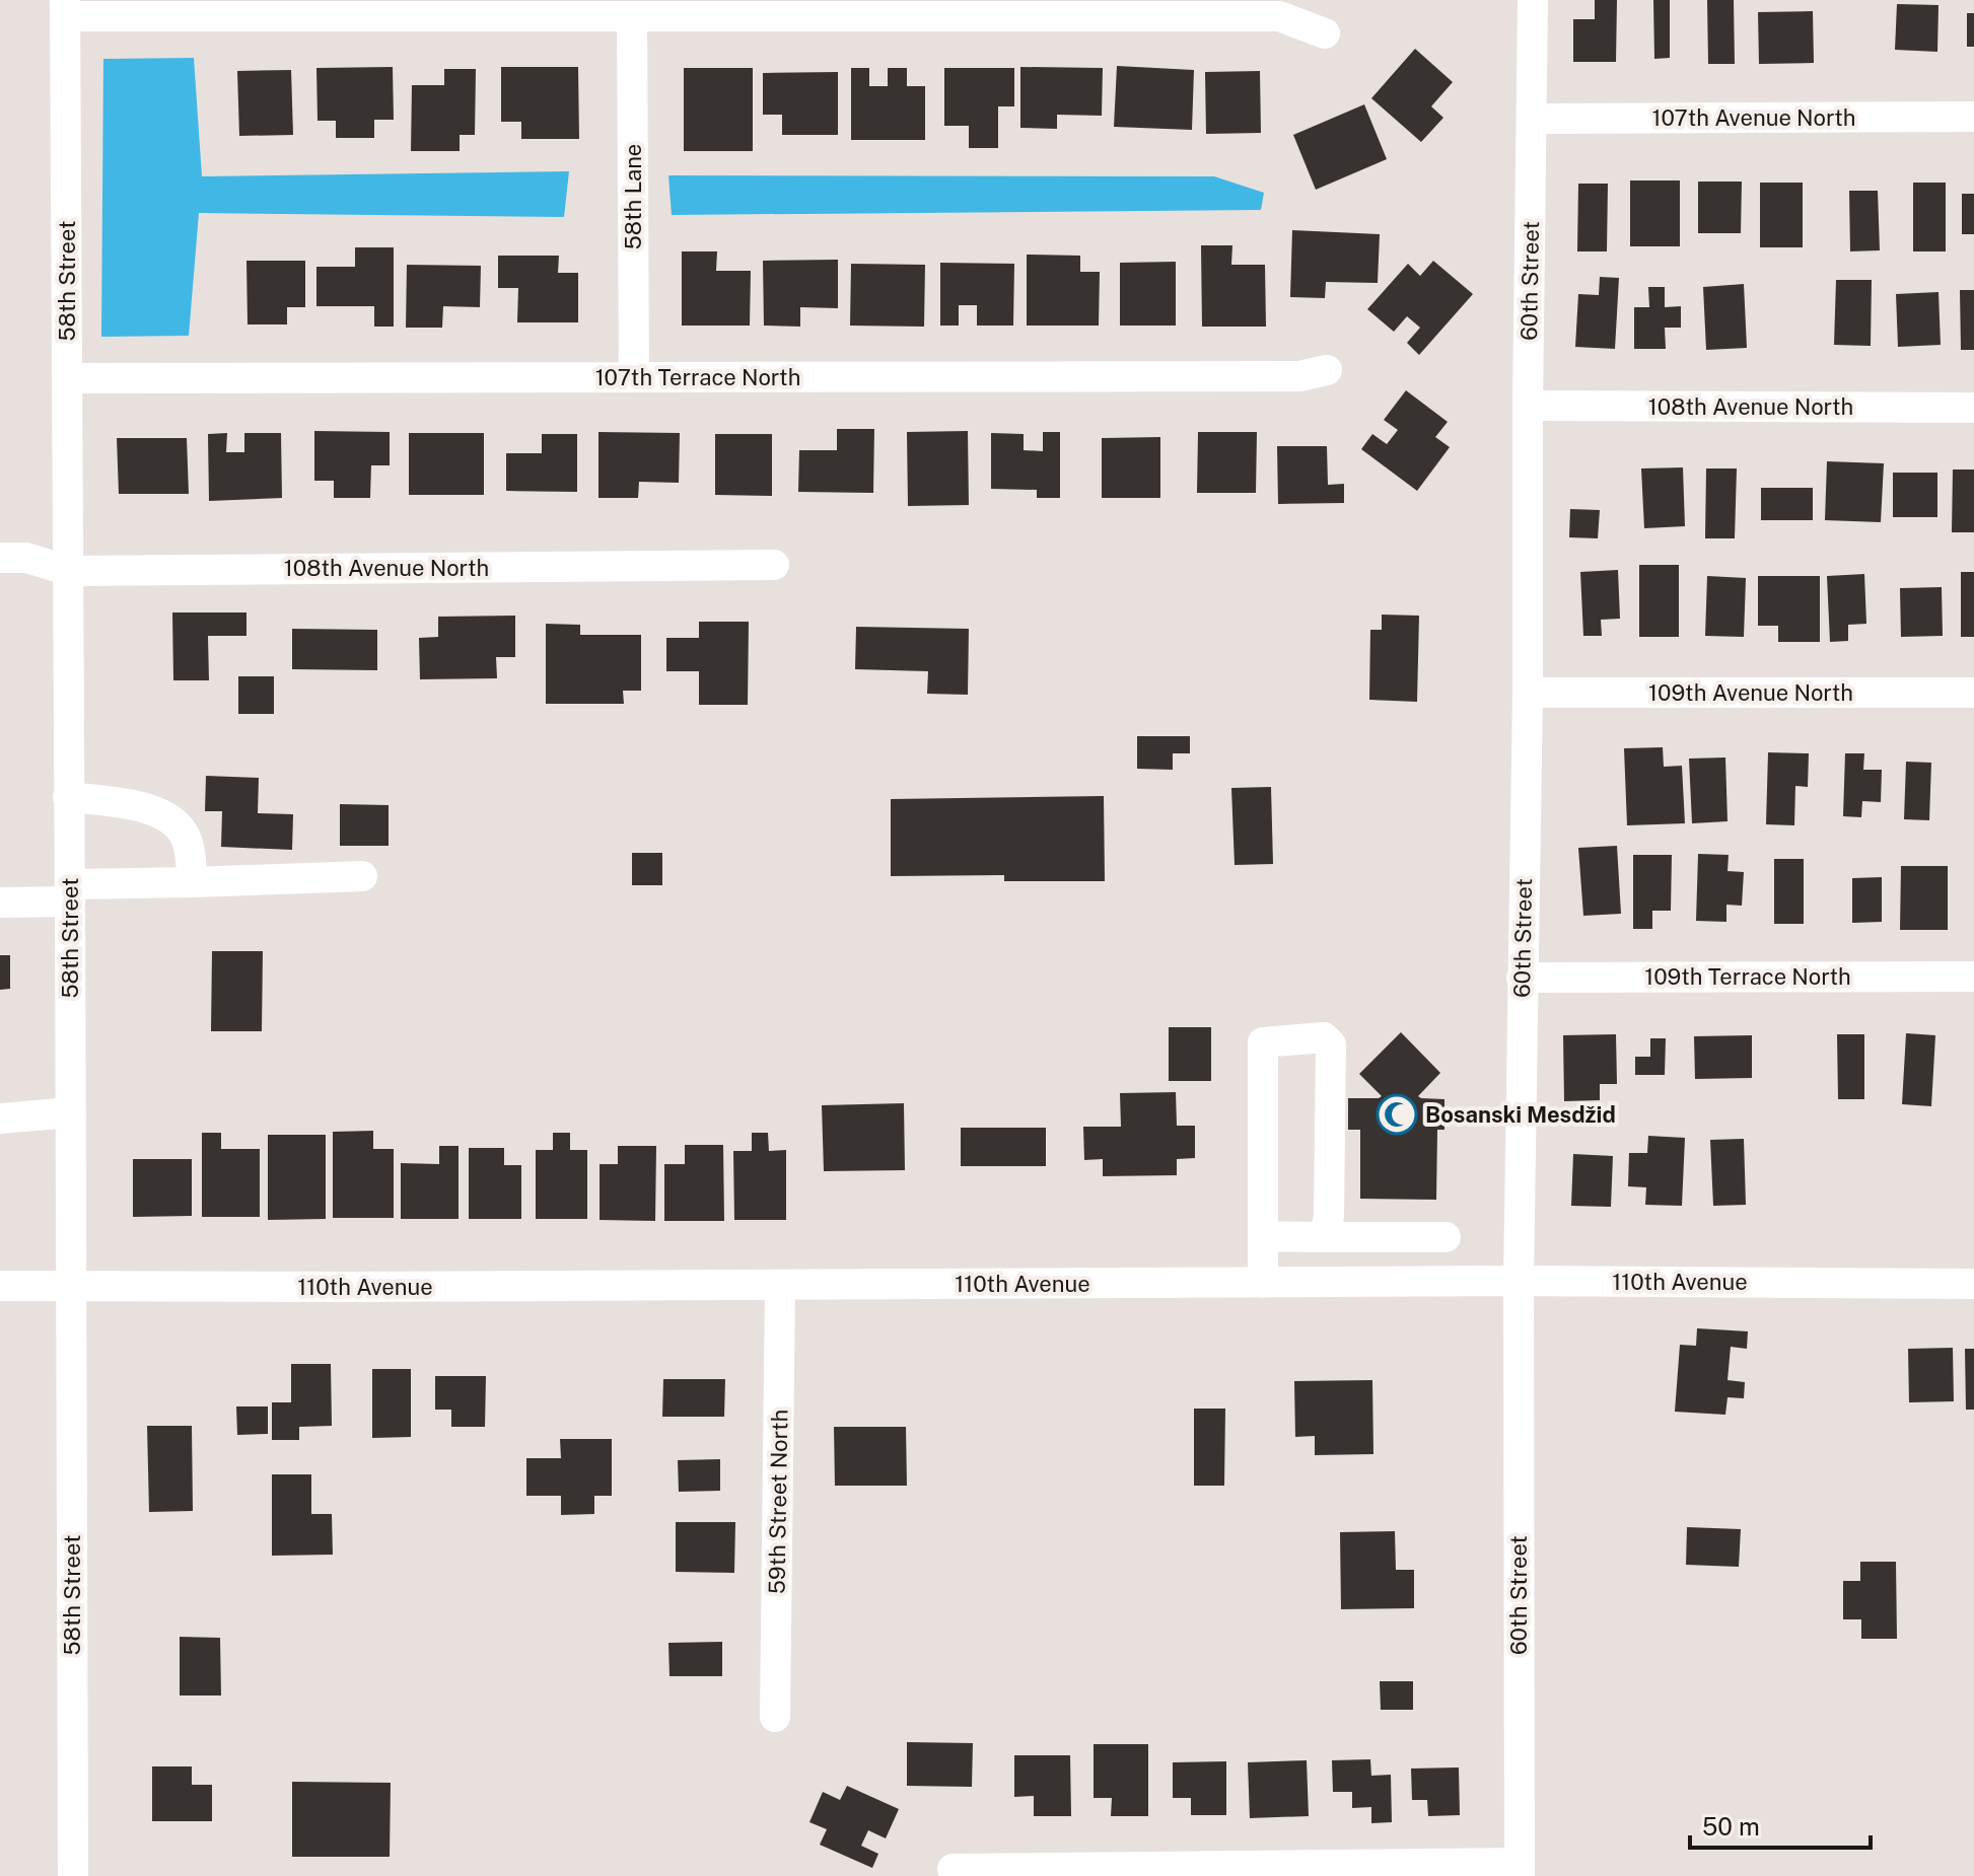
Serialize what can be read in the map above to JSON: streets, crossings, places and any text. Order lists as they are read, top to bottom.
{
  "streets": {
    "street": [
      "107th Avenue North",
      "58th Lane",
      "58th Street",
      "60th Street",
      "107th Terrace North",
      "108th Avenue North",
      "109th Avenue North",
      "109th Terrace North",
      "110th Avenue",
      "59th Street North"
    ]
  },
  "crossings": [
    ["107th Avenue North", "60th Street"],
    ["58th Lane", "107th Terrace North"],
    ["58th Street", "107th Terrace North"],
    ["58th Street", "108th Avenue North"],
    ["58th Street", "110th Avenue"],
    ["60th Street", "108th Avenue North"],
    ["60th Street", "109th Avenue North"],
    ["60th Street", "109th Terrace North"],
    ["60th Street", "110th Avenue"],
    ["110th Avenue", "59th Street North"]
  ],
  "places": {
    "mosque": ["Bosanski Mesdžid"]
  },
  "scale_bar": "50 m"
}
